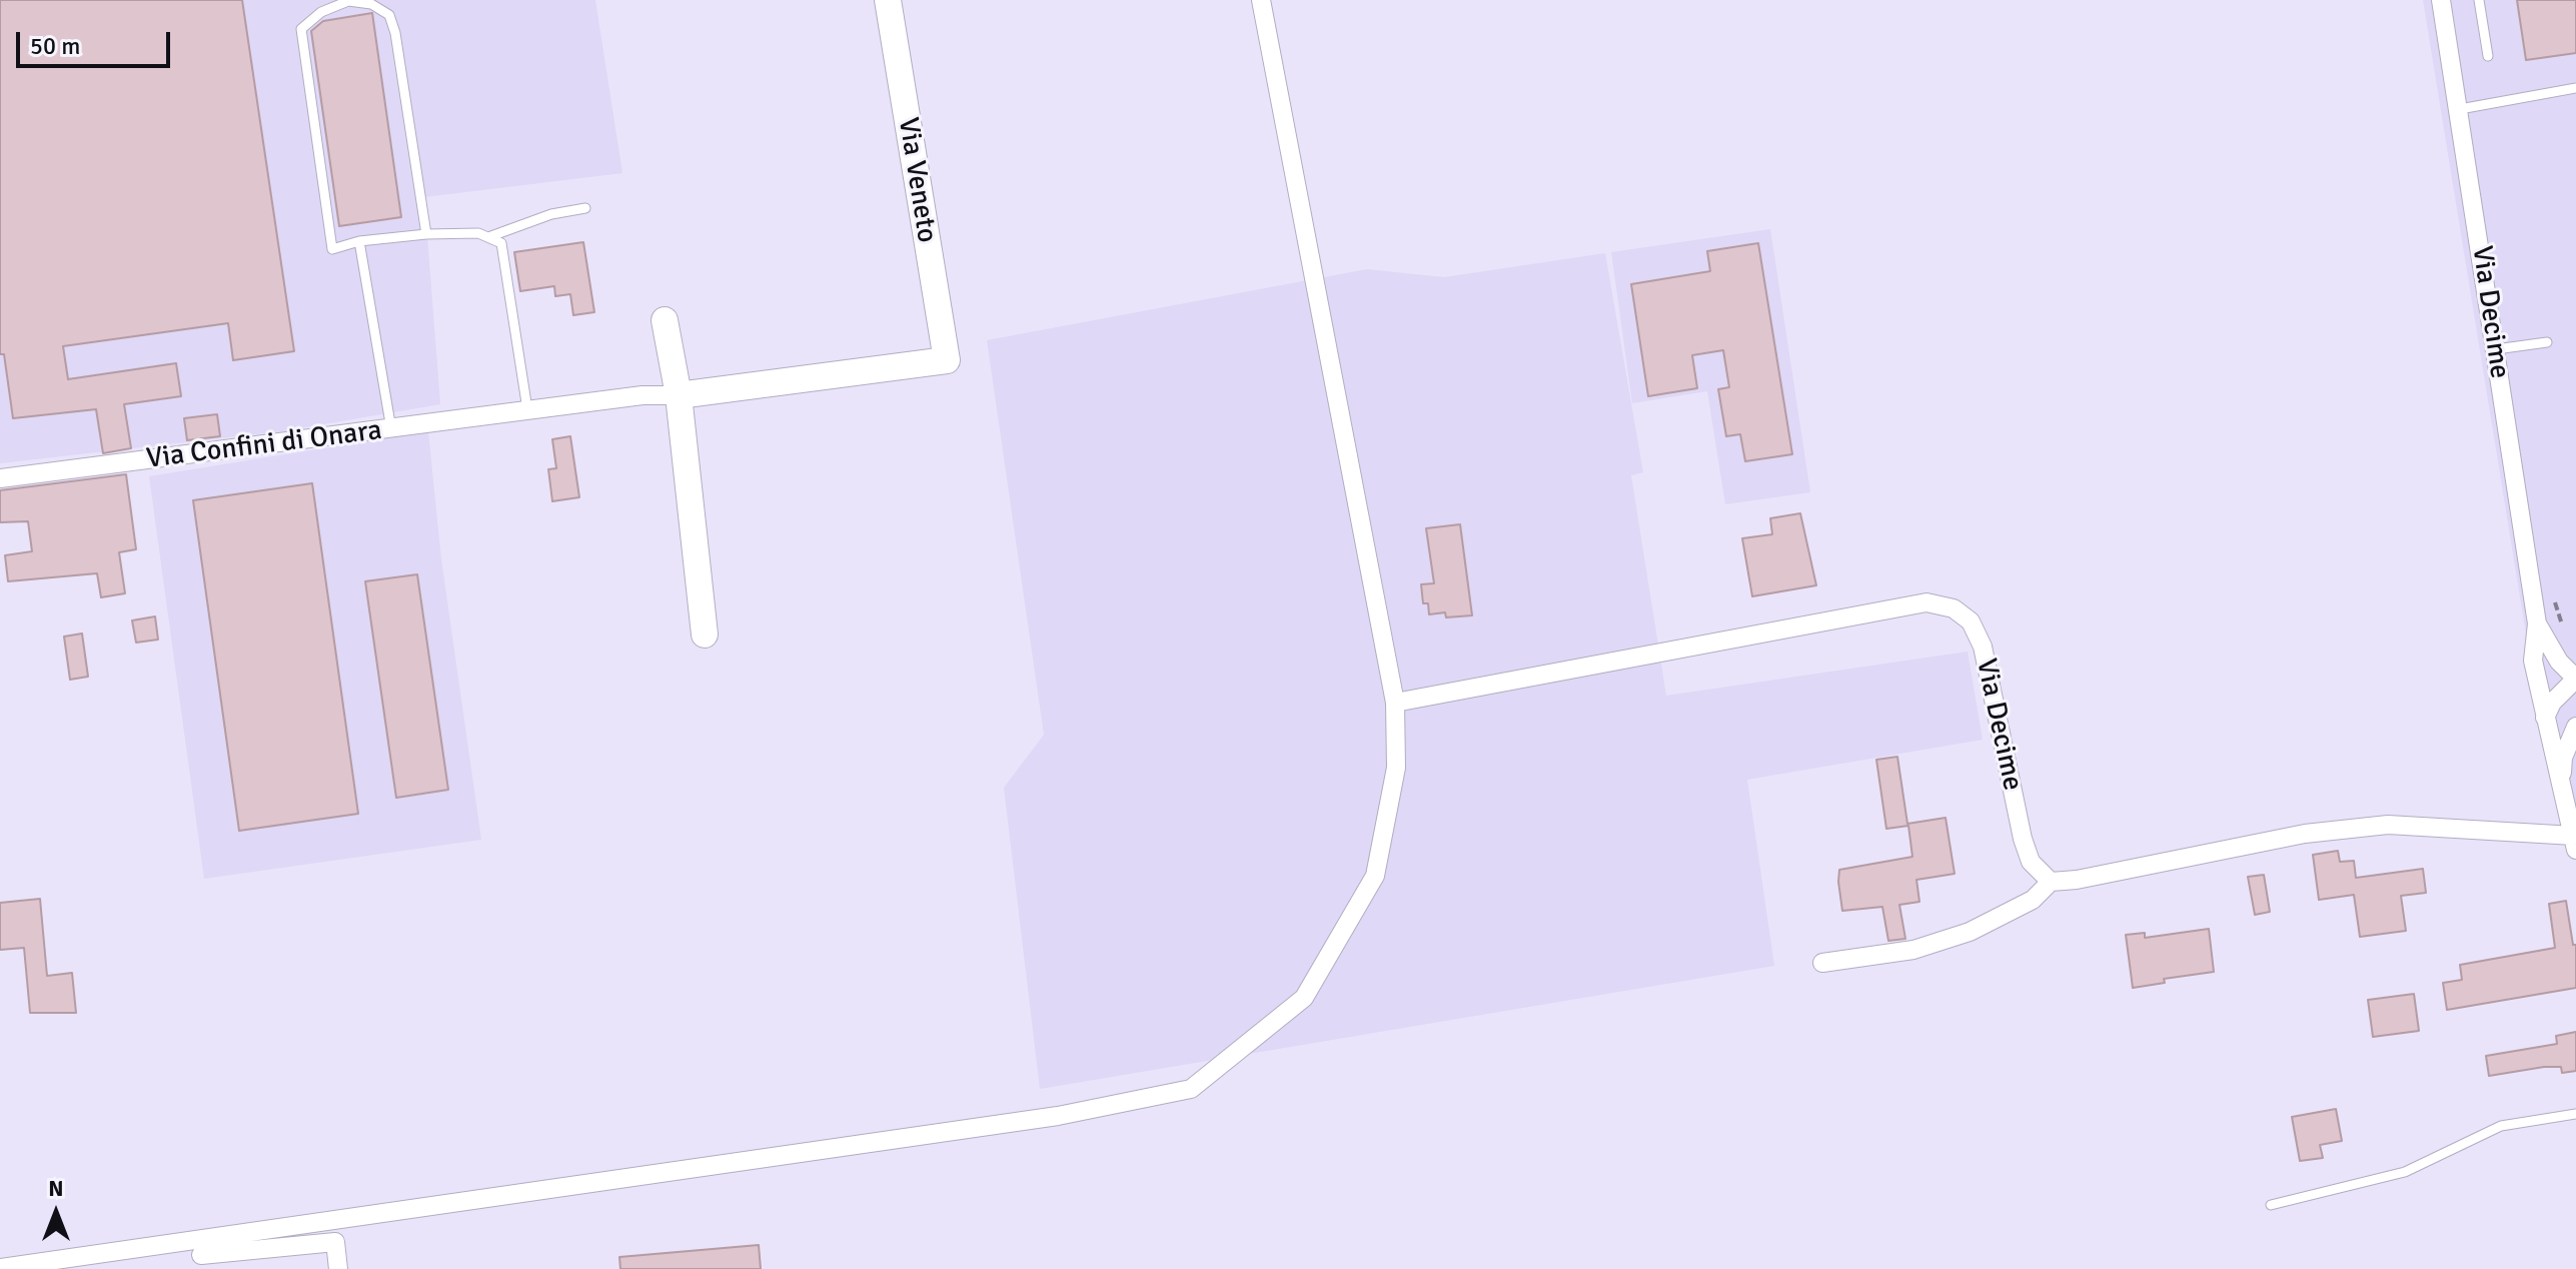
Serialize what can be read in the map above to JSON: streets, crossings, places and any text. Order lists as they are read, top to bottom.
{
  "streets": {
    "street": ["Via Veneto", "Via Decime", "Via Confini di Onara"]
  },
  "crossings": [
    ["Via Veneto", "Via Confini di Onara"]
  ],
  "scale_bar": "50 m",
  "north": "top"
}
